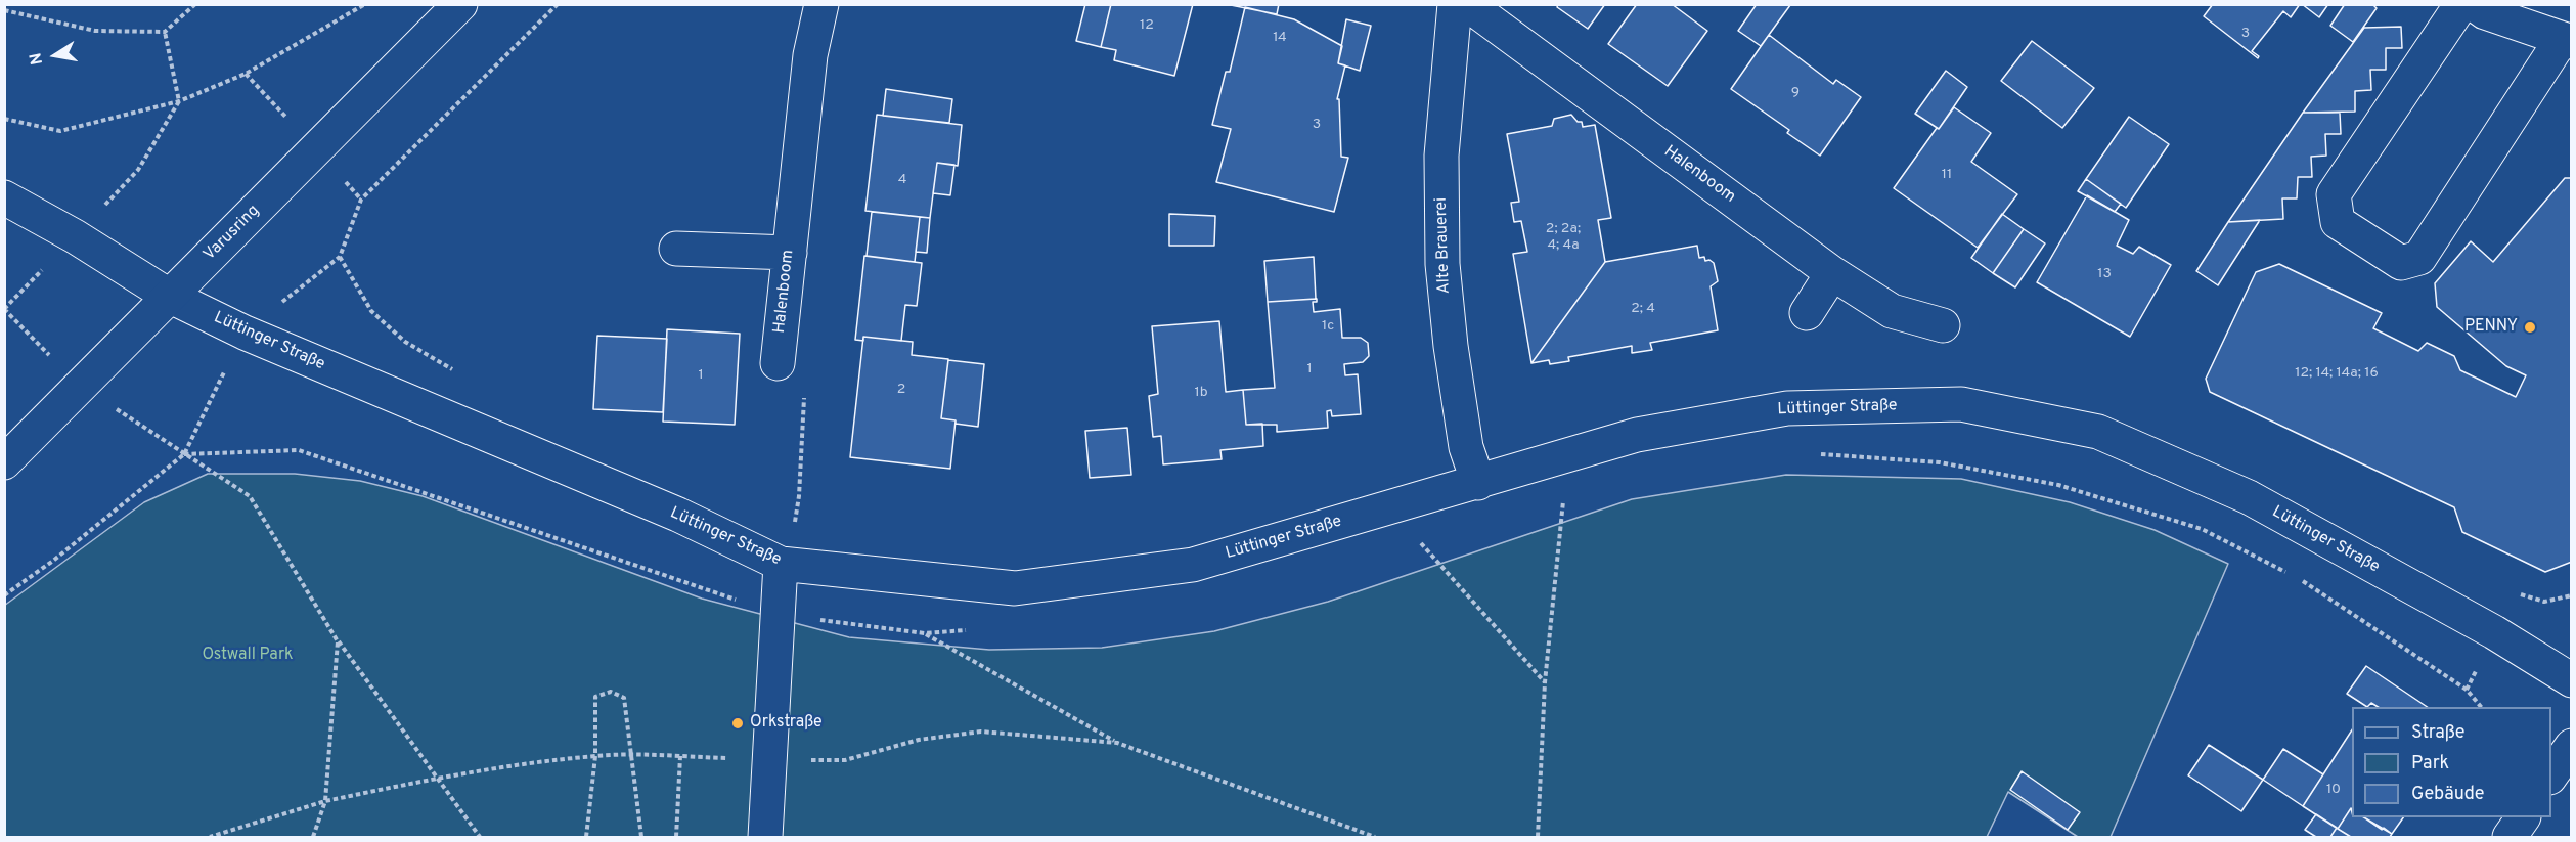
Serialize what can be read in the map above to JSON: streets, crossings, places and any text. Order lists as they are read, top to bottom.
{
  "streets": {
    "street": [
      "Halenboom",
      "Varusring",
      "Alte Brauerei",
      "Lüttinger Straße"
    ]
  },
  "crossings": [
    ["Varusring", "Lüttinger Straße"],
    ["Alte Brauerei", "Lüttinger Straße"]
  ],
  "parks": ["Ostwall Park"],
  "places": ["PENNY", "Orkstraße"],
  "house_numbers": [
    "12",
    "3",
    "14",
    "9",
    "3",
    "11",
    "4",
    "2; 2a; 4; 4a",
    "13",
    "2; 4",
    "1c",
    "1",
    "12; 14; 14a; 16",
    "1",
    "2",
    "1b",
    "10"
  ],
  "legend": ["Straße", "Park", "Gebäude"],
  "north": "left"
}
